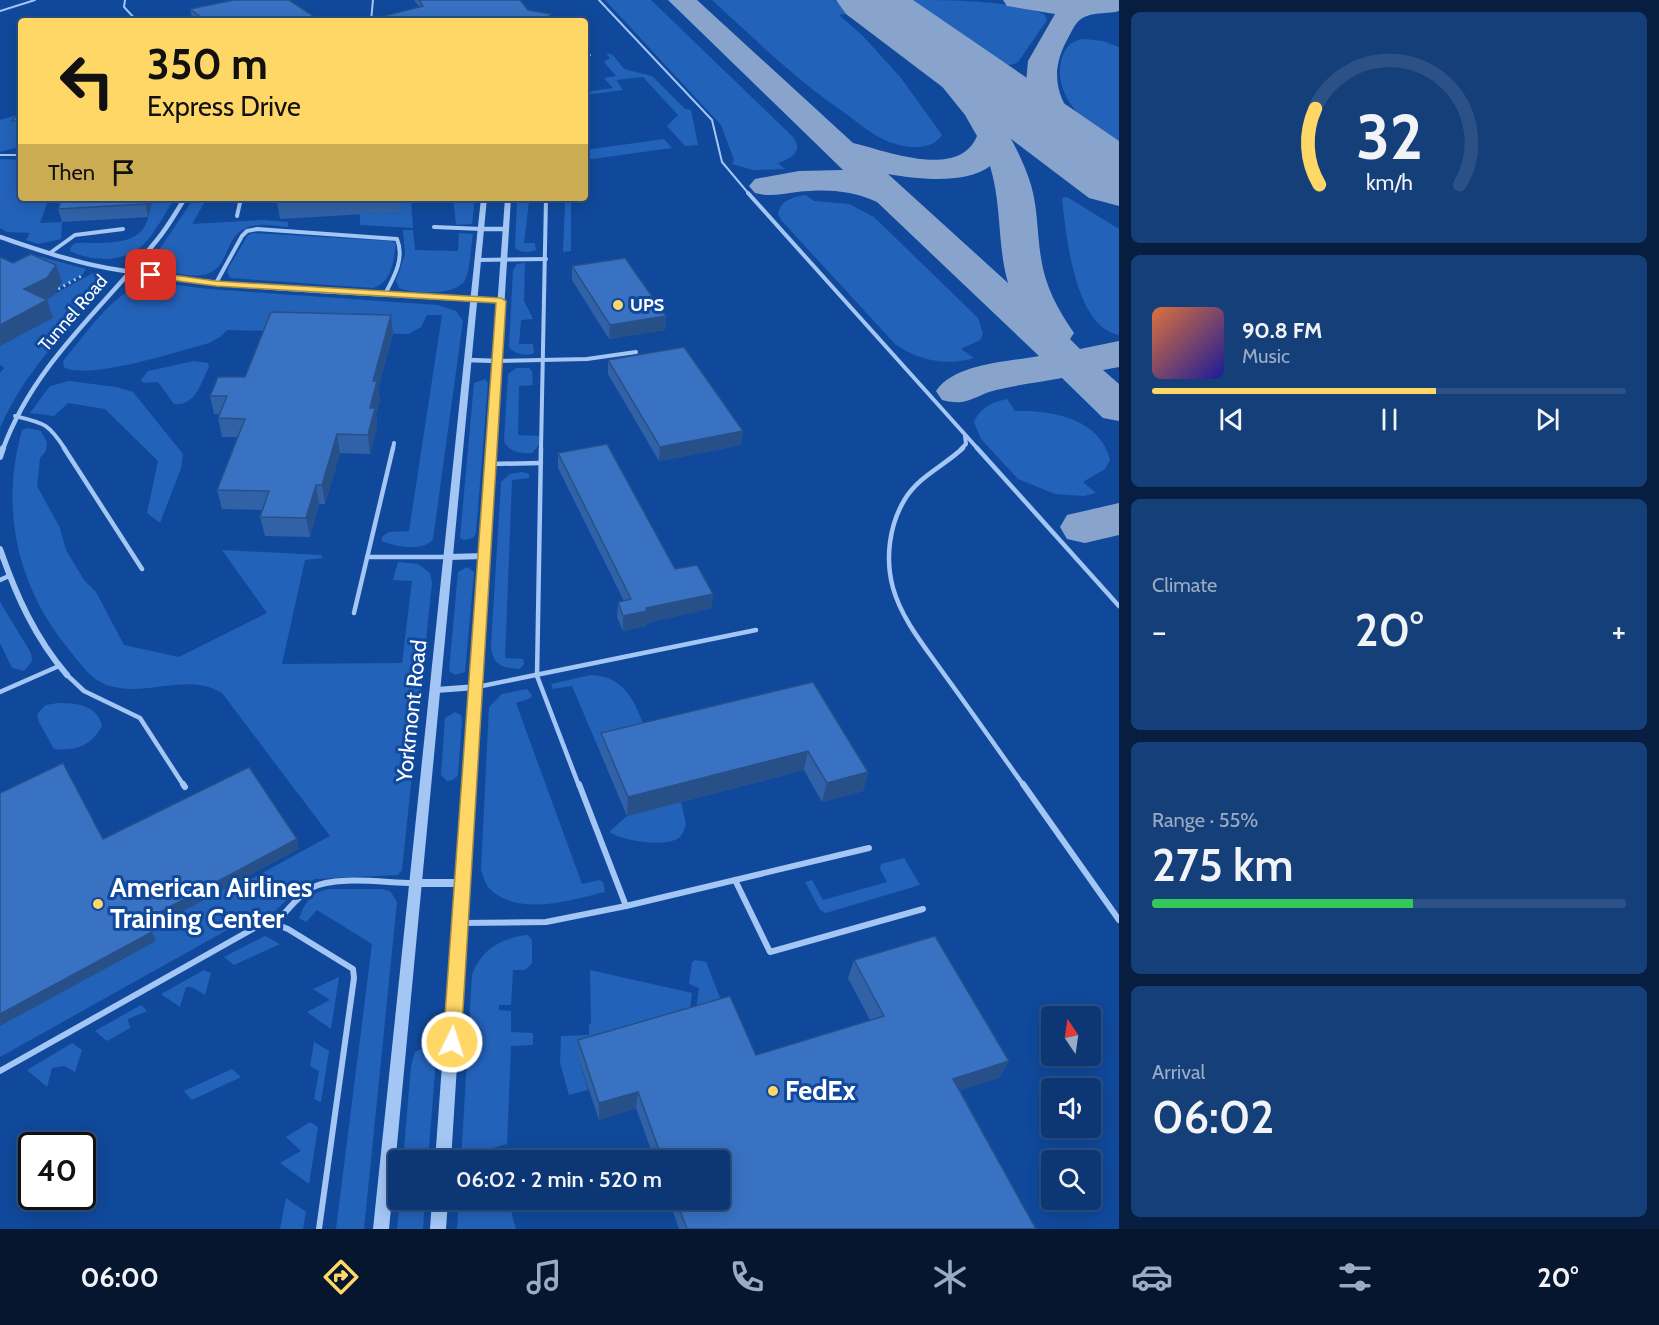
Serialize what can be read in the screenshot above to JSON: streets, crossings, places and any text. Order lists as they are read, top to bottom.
{
  "streets": {
    "street": ["Tunnel Road", "Yorkmont Road"]
  },
  "places": ["UPS", "American Airlines Training Center", "FedEx"],
  "north": "top",
  "page": {
    "turn": ["350 m", "Express Drive"],
    "then": "Then",
    "song": ["90.8 FM", "Music"],
    "tile": [
      "Climate",
      ["Range · 55%", "275 km"],
      ["Arrival", "06:02"]
    ],
    "heat": ["−", "20°", "+"],
    "limit": "40",
    "trip": "06:02 · 2 min · 520 m",
    "tabs": ["06:00", "20°"],
    "gauge": ["32", "km/h"]
  }
}
